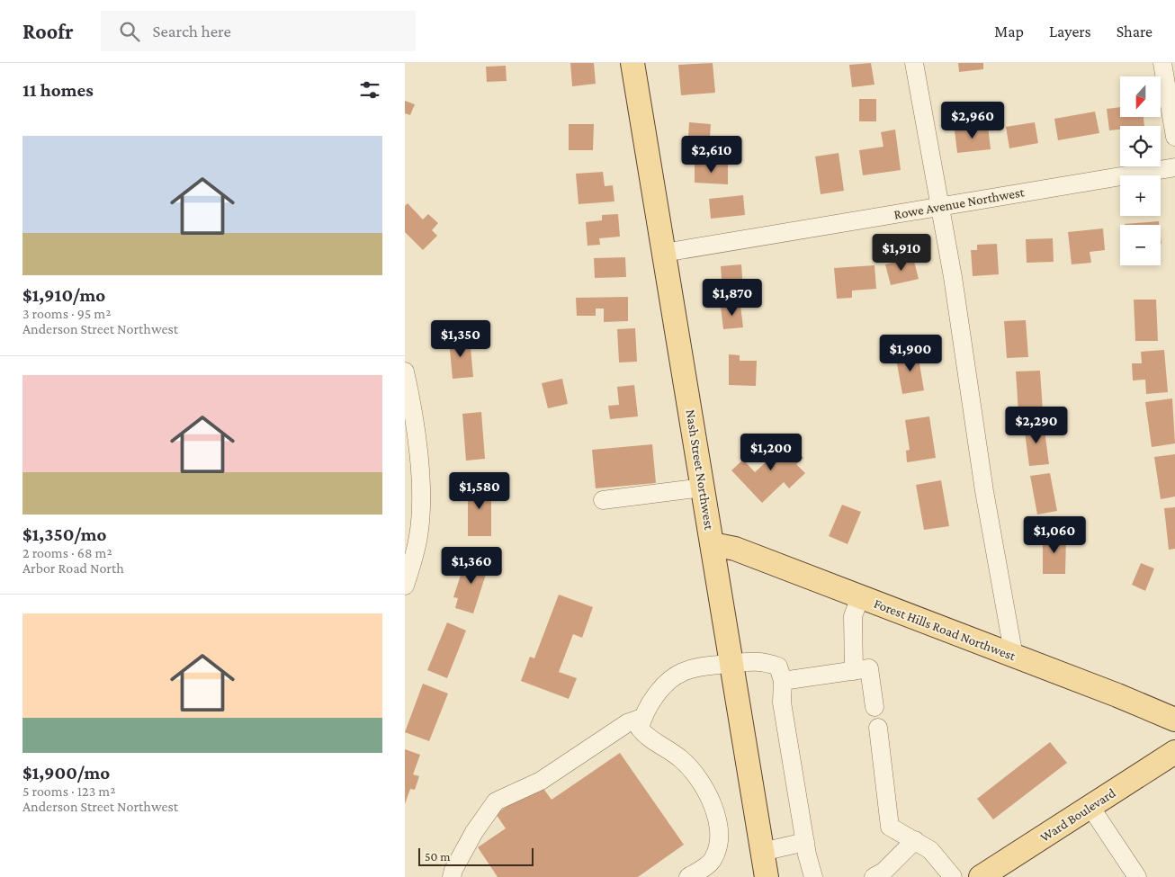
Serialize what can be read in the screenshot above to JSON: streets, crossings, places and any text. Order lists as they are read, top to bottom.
{
  "streets": {
    "main road": ["Nash Street Northwest", "Forest Hills Road Northwest", "Ward Boulevard"],
    "street": ["Rowe Avenue Northwest"]
  },
  "crossings": [
    ["Rowe Avenue Northwest", "Nash Street Northwest"],
    ["Nash Street Northwest", "Forest Hills Road Northwest"]
  ],
  "scale_bar": "50 m",
  "north": "bottom",
  "page": {
    "header": "Roofr",
    "search": "Search here",
    "nav": ["Map", "Layers", "Share"],
    "heading": "11 homes",
    "map_buttons": ["+", "−"],
    "price": [
      "$2,960",
      "$2,610",
      "$1,910",
      "$1,870",
      "$1,350",
      "$1,900",
      "$2,290",
      "$1,200",
      "$1,580",
      "$1,060",
      "$1,360"
    ],
    "list": [
      {
        "name": "$1,910/mo",
        "note": "3 rooms · 95 m² · Anderson Street Northwest"
      },
      {
        "name": "$1,350/mo",
        "note": "2 rooms · 68 m² · Arbor Road North"
      },
      {
        "name": "$1,900/mo",
        "note": "5 rooms · 123 m² · Anderson Street Northwest"
      }
    ],
    "scale": "50 m"
  }
}
